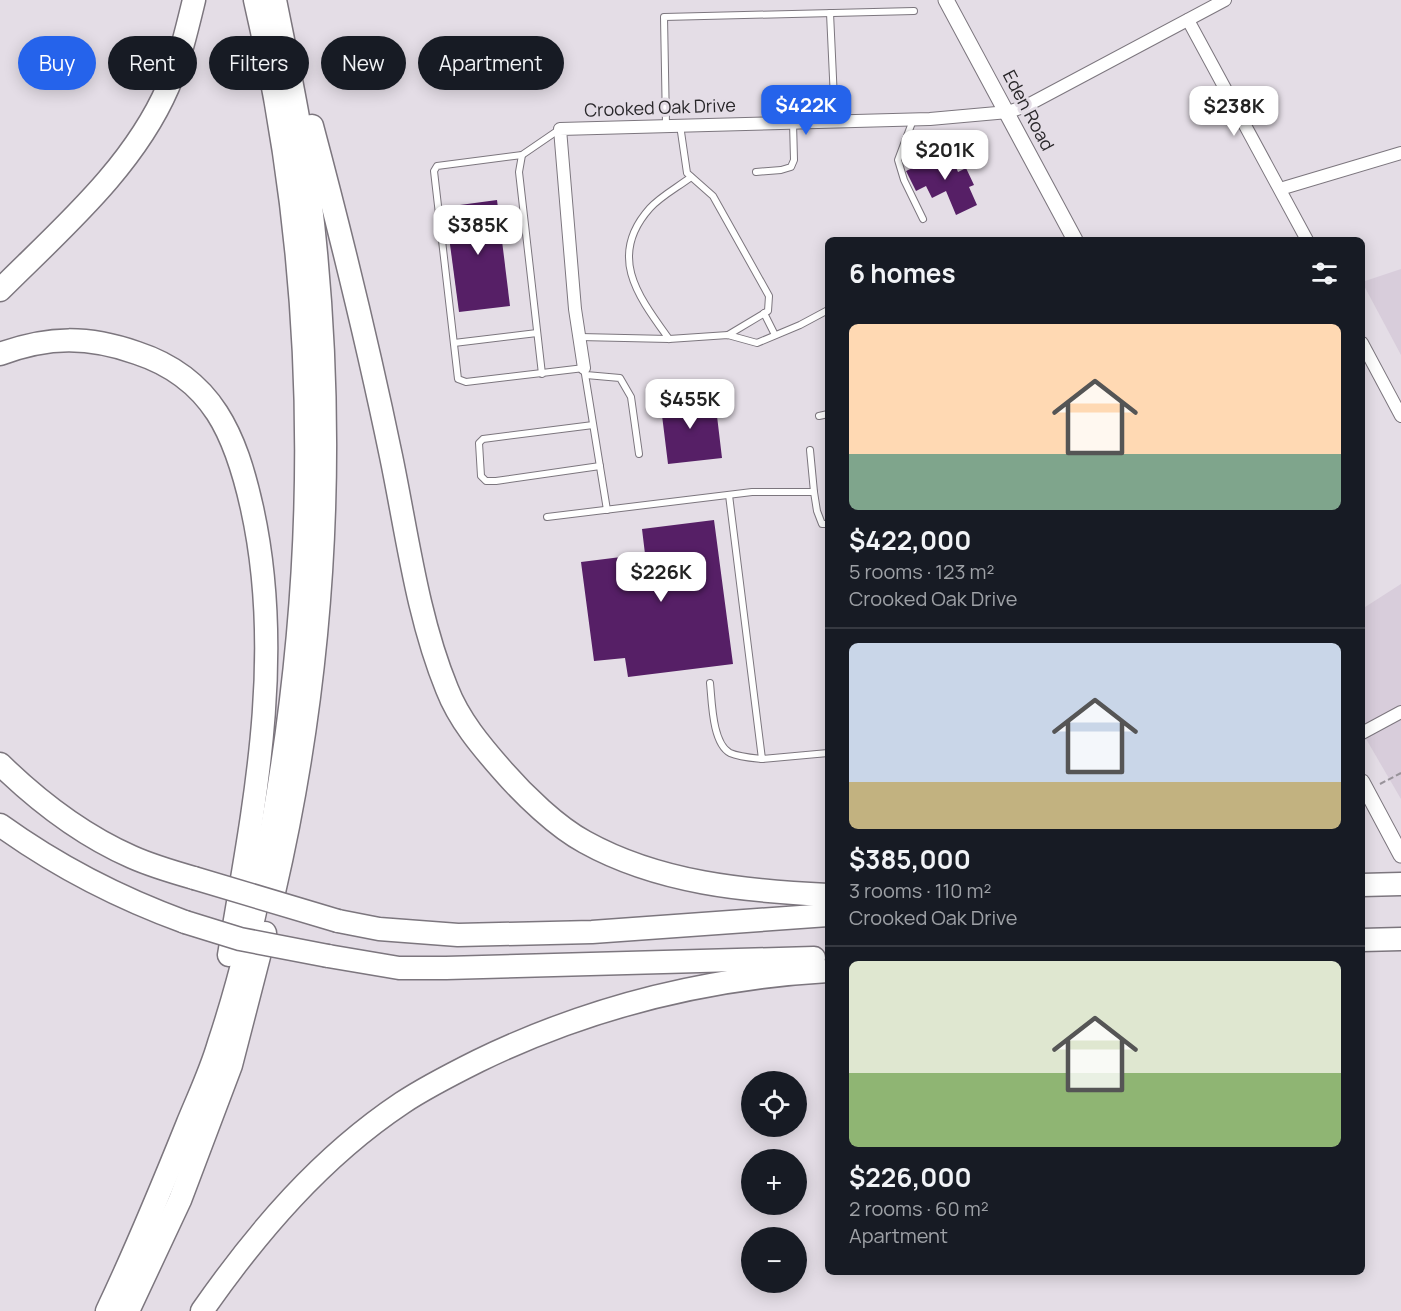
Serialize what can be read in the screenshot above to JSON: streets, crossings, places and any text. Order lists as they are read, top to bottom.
{
  "streets": {
    "street": ["Crooked Oak Drive", "Eden Road"]
  },
  "crossings": [
    ["Crooked Oak Drive", "Eden Road"]
  ],
  "page": {
    "chip": [
      "Buy",
      "Rent",
      "Filters",
      "New",
      "Apartment"
    ],
    "price": [
      "$422K",
      "$238K",
      "$201K",
      "$385K",
      "$455K",
      "$226K"
    ],
    "heading": "6 homes",
    "list": [
      {
        "name": "$422,000",
        "note": "5 rooms · 123 m² · Crooked Oak Drive"
      },
      {
        "name": "$385,000",
        "note": "3 rooms · 110 m² · Crooked Oak Drive"
      },
      {
        "name": "$226,000",
        "note": "2 rooms · 60 m² · Apartment"
      }
    ],
    "map_buttons": ["+", "−"]
  }
}
